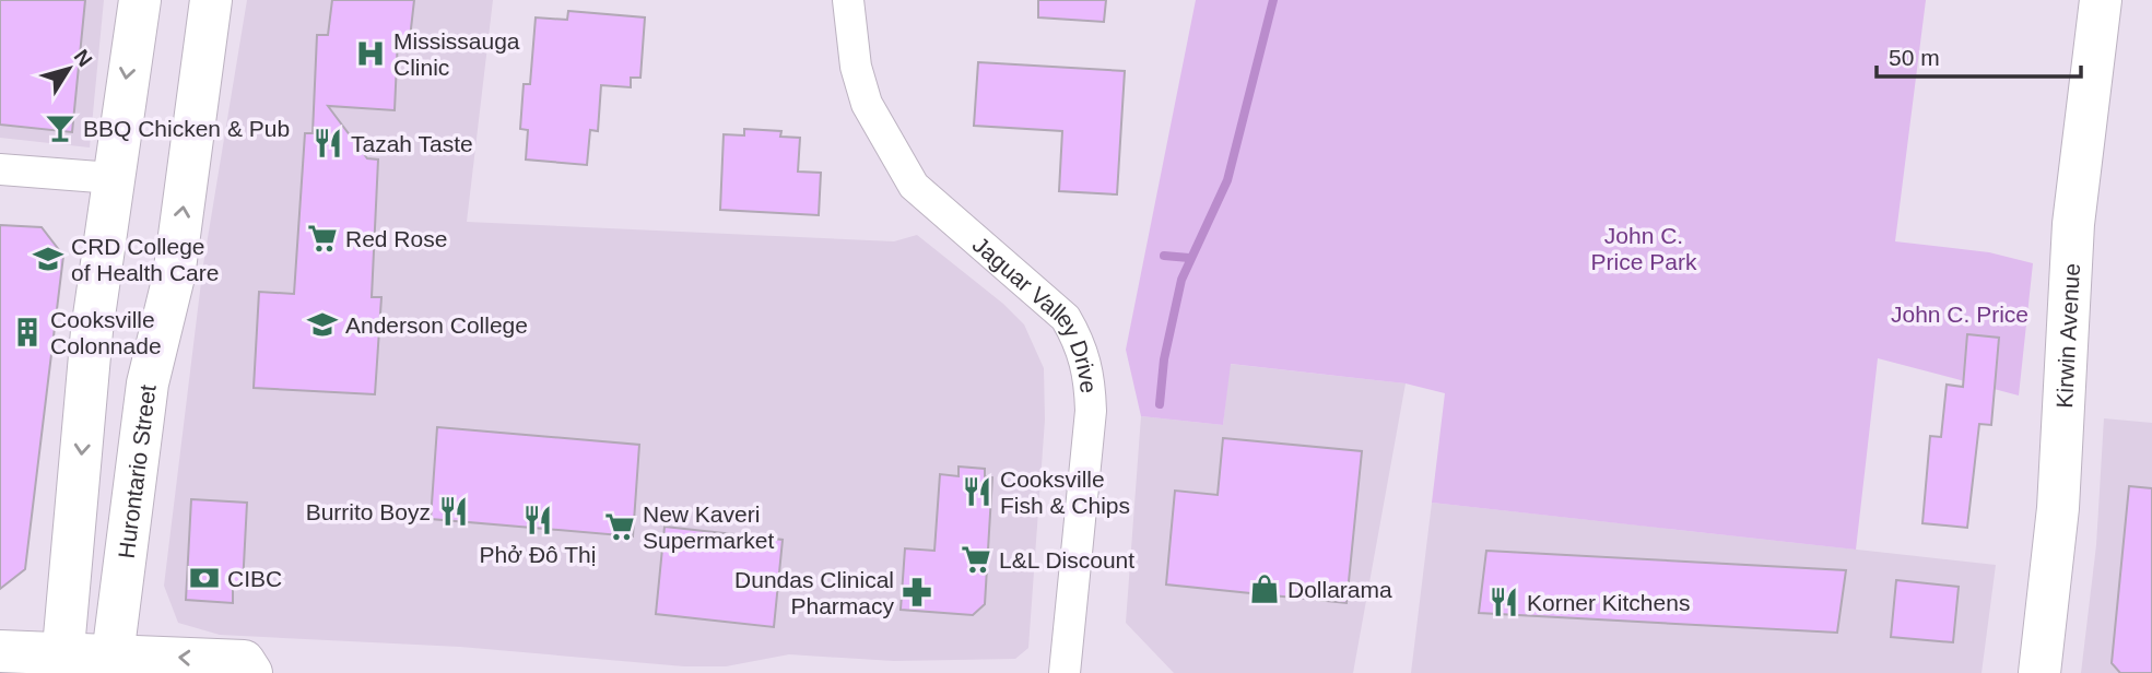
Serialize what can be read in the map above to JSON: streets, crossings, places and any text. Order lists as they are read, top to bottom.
{
  "streets": {
    "main road": ["Kirwin Avenue", "Hurontario Street"],
    "street": ["Jaguar Valley Drive"]
  },
  "parks": ["John C. Price Park", "John C. Price"],
  "places": {
    "hospital": ["Mississauga Clinic"],
    "bar": ["BBQ Chicken & Pub"],
    "restaurant": [
      "Tazah Taste",
      "Cooksville Fish & Chips",
      "Burrito Boyz",
      "Phở Đô Thị",
      "Korner Kitchens"
    ],
    "supermarket": ["Red Rose", "New Kaveri Supermarket", "L&L Discount"],
    "school or university": ["CRD College of Health Care", "Anderson College"],
    "building": ["Cooksville Colonnade"],
    "bank": ["CIBC"],
    "shop": ["Dollarama"],
    "pharmacy": ["Dundas Clinical Pharmacy"]
  },
  "scale_bar": "50 m",
  "north": "top right"
}
